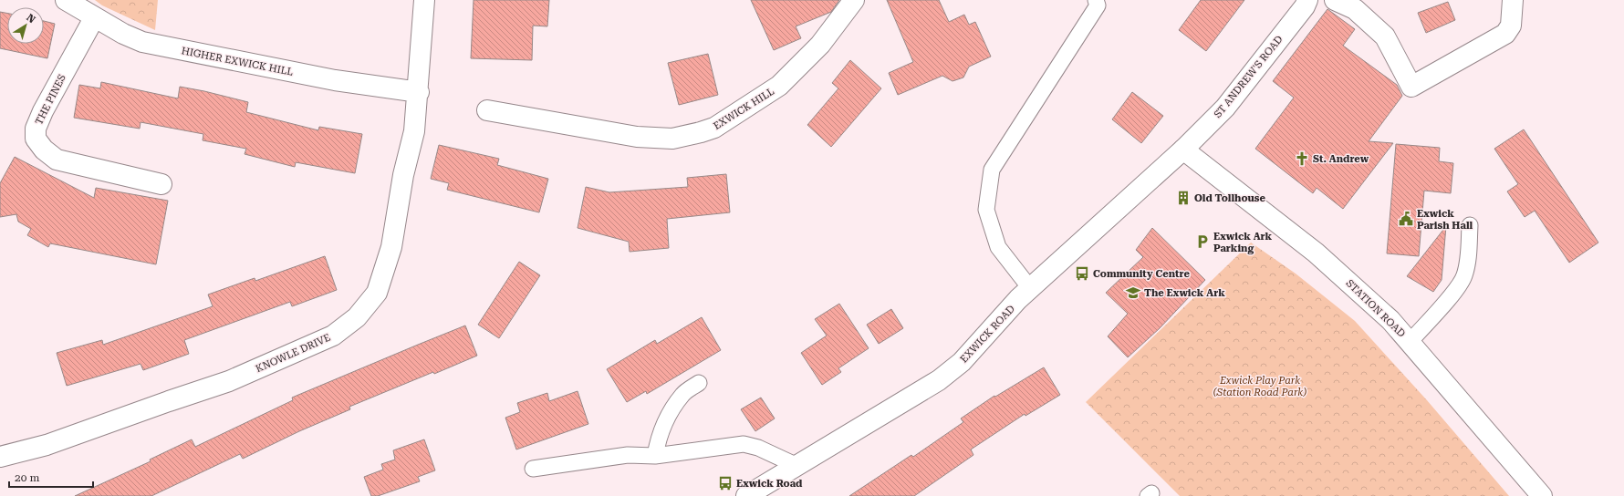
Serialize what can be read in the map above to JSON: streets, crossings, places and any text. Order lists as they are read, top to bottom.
{
  "streets": {
    "street": [
      "HIGHER EXWICK HILL",
      "ST ANDREW'S ROAD",
      "THE PINES",
      "EXWICK HILL",
      "STATION ROAD",
      "EXWICK ROAD",
      "KNOWLE DRIVE"
    ]
  },
  "crossings": [
    ["HIGHER EXWICK HILL", "THE PINES"],
    ["HIGHER EXWICK HILL", "KNOWLE DRIVE"],
    ["ST ANDREW'S ROAD", "STATION ROAD"],
    ["ST ANDREW'S ROAD", "EXWICK ROAD"],
    ["STATION ROAD", "EXWICK ROAD"]
  ],
  "parks": ["Exwick Play Park (Station Road Park)"],
  "places": {
    "church": ["St. Andrew"],
    "building": ["Old Tollhouse"],
    "public building": ["Exwick Parish Hall"],
    "parking": ["Exwick Ark Parking"],
    "bus stop": ["Community Centre", "Exwick Road"],
    "school or university": ["The Exwick Ark"]
  },
  "scale_bar": "20 m",
  "north": "top right"
}
